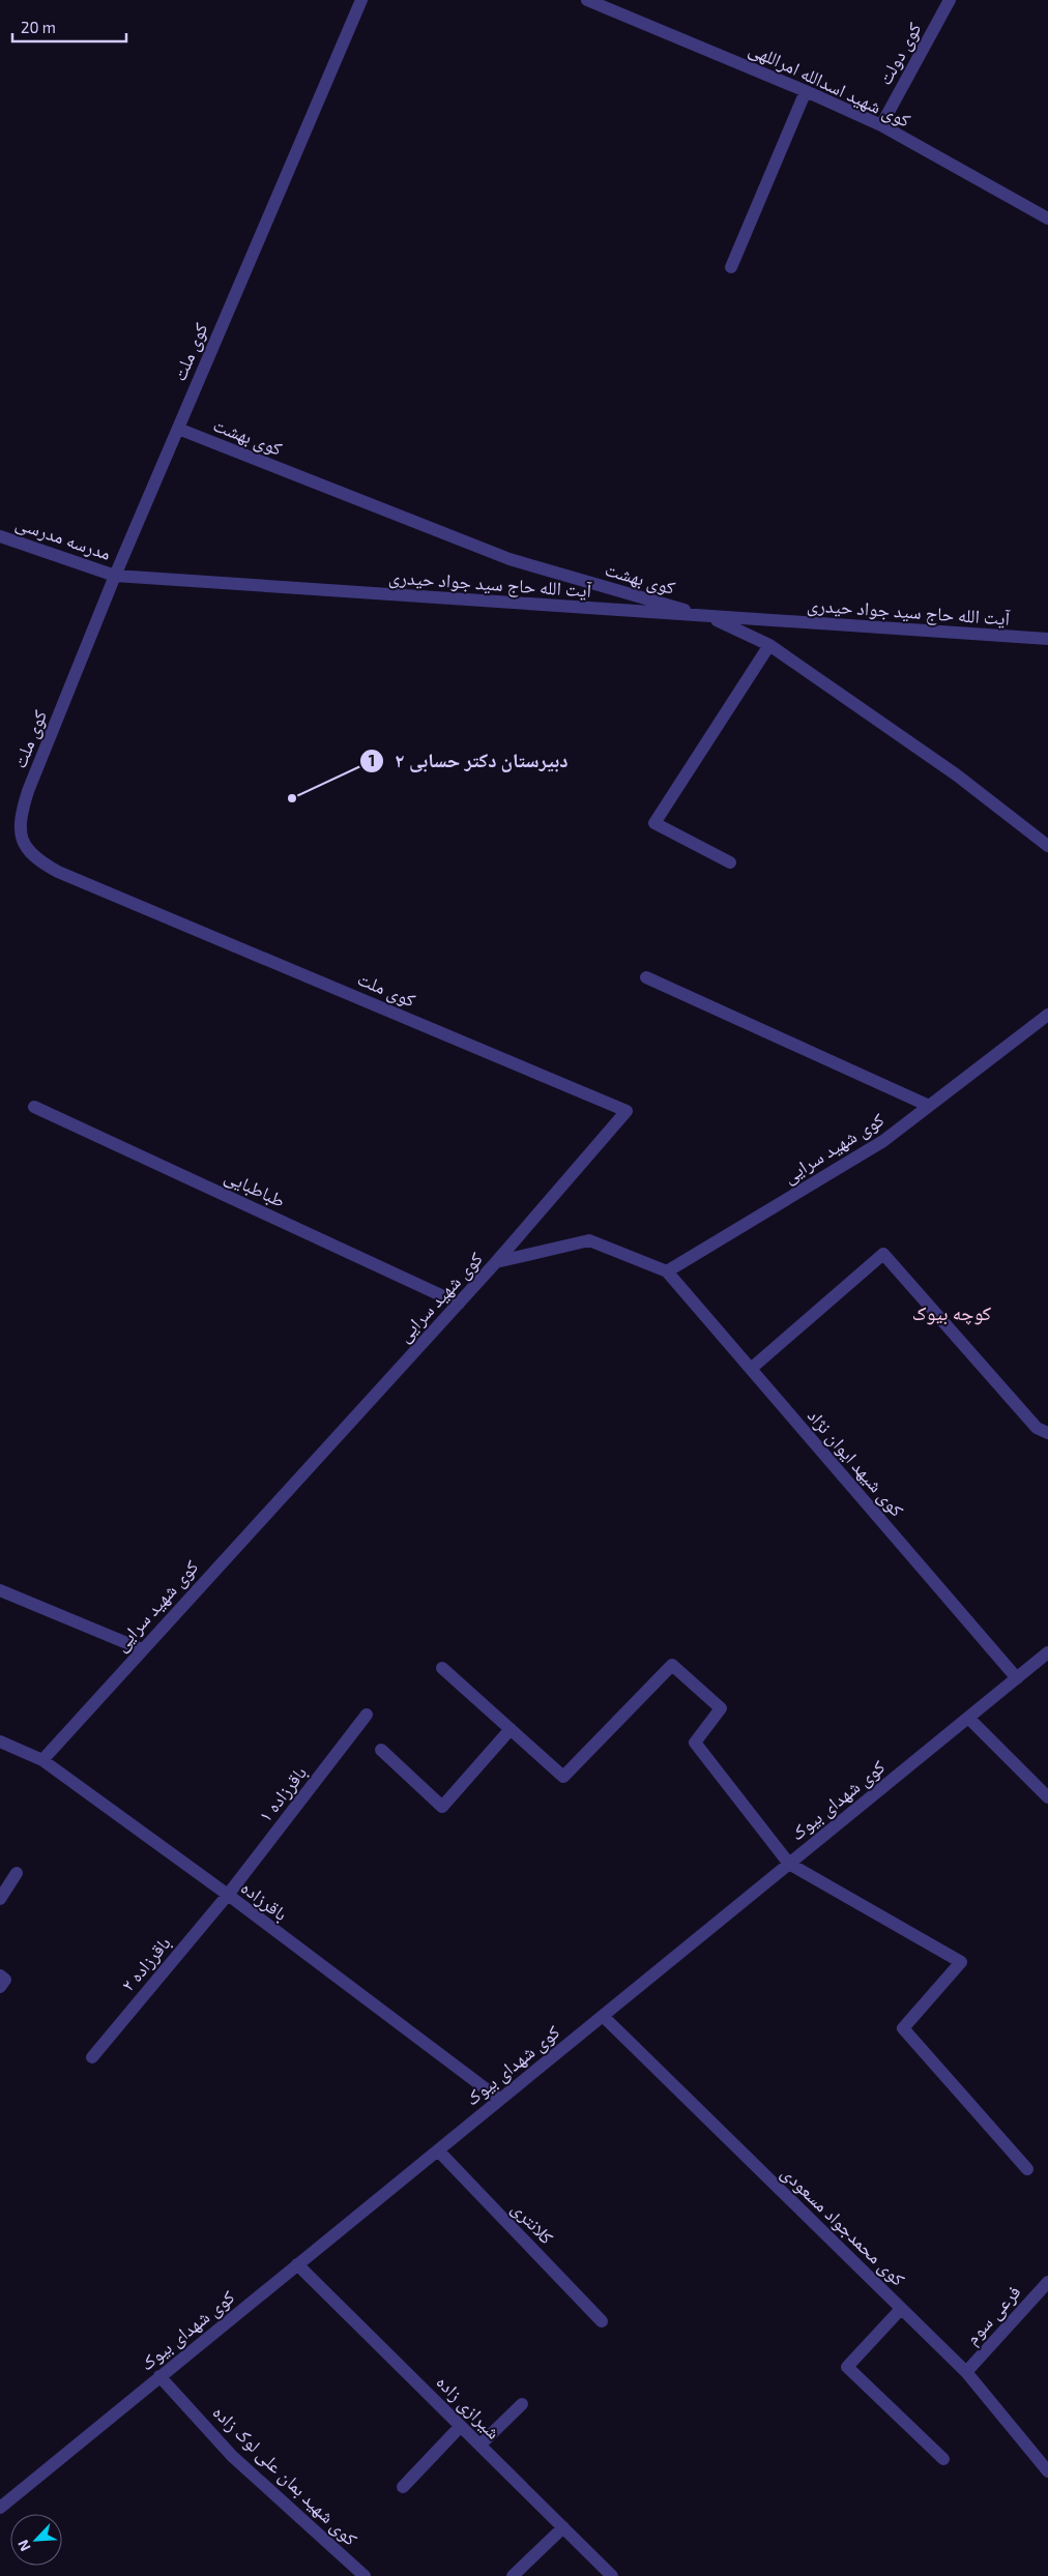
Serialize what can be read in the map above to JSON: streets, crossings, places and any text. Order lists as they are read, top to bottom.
{
  "streets": {
    "street": [
      "کوی دولت",
      "کوی شهید اسدالله امراللهی",
      "کوی ملت",
      "کوی بهشت",
      "مدرسه مدرسی",
      "آیت الله حاج سید جواد حیدری",
      "کوی شهید سرایی",
      "طباطبایی",
      "کوی شیهد ایوان نژاد",
      "باقرزاده ۱",
      "کوی شهدای بیوک",
      "باقرزاده",
      "باقرزاده ۲",
      "کلانتری",
      "کوی محمدجواد مسعودی",
      "فرعی سوم",
      "شیرازی زاده",
      "کوی شهید بمان علی لوک زاده"
    ]
  },
  "crossings": [
    ["کوی دولت", "کوی شهید اسدالله امراللهی"],
    ["کوی ملت", "کوی بهشت"],
    ["کوی ملت", "مدرسه مدرسی"],
    ["کوی ملت", "آیت الله حاج سید جواد حیدری"],
    ["کوی ملت", "کوی شهید سرایی"],
    ["کوی بهشت", "آیت الله حاج سید جواد حیدری"],
    ["مدرسه مدرسی", "آیت الله حاج سید جواد حیدری"],
    ["کوی شهید سرایی", "طباطبایی"],
    ["کوی شهید سرایی", "کوی شیهد ایوان نژاد"],
    ["کوی شهید سرایی", "باقرزاده"],
    ["کوی شیهد ایوان نژاد", "کوی شهدای بیوک"],
    ["باقرزاده ۱", "باقرزاده"],
    ["باقرزاده ۱", "باقرزاده ۲"],
    ["کوی شهدای بیوک", "باقرزاده"],
    ["کوی شهدای بیوک", "کلانتری"],
    ["کوی شهدای بیوک", "کوی محمدجواد مسعودی"],
    ["کوی شهدای بیوک", "شیرازی زاده"],
    ["کوی شهدای بیوک", "کوی شهید بمان علی لوک زاده"],
    ["باقرزاده", "باقرزاده ۲"],
    ["کوی محمدجواد مسعودی", "فرعی سوم"]
  ],
  "districts": ["کوچه بیوک"],
  "places": ["دبیرستان دکتر حسابی ۲"],
  "scale_bar": "20 m",
  "north": "bottom left"
}
